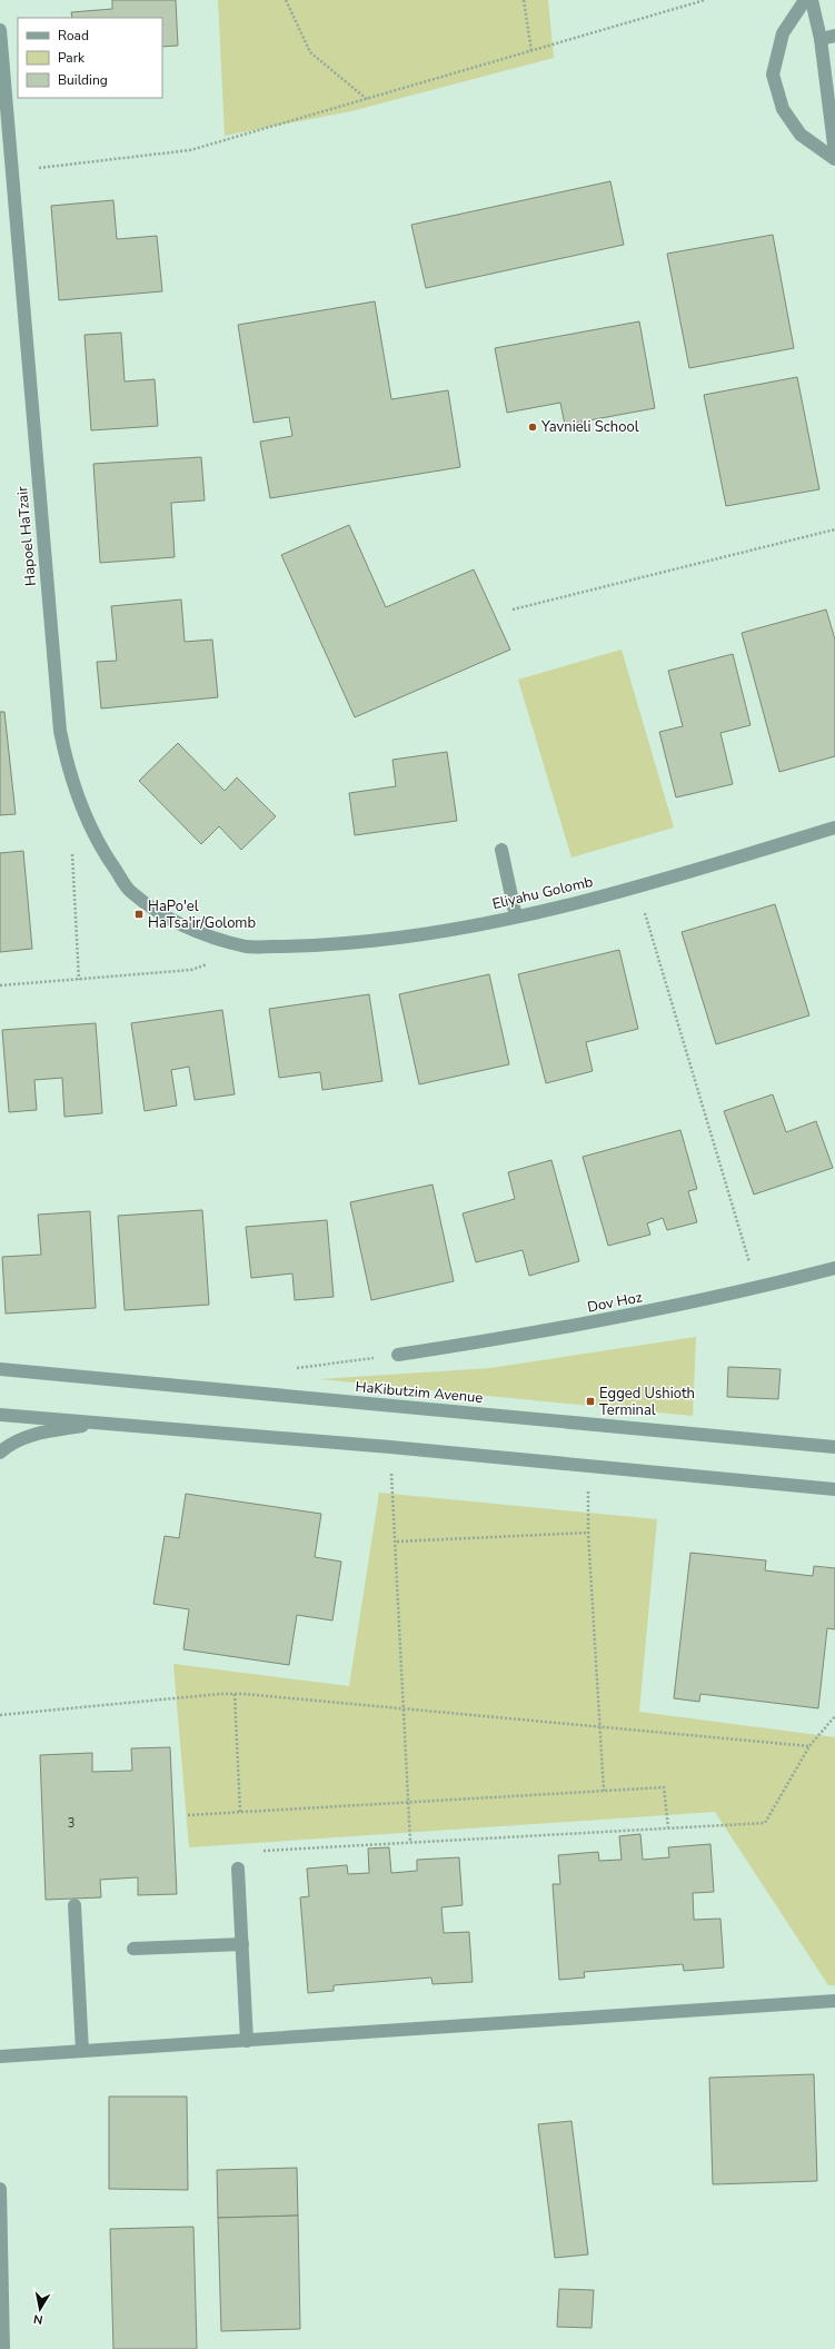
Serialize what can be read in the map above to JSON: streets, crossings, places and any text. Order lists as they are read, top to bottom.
{
  "streets": {
    "street": [
      "Hapoel HaTzair",
      "Eliyahu Golomb",
      "Dov Hoz",
      "HaKibutzim Avenue"
    ]
  },
  "crossings": [
    ["Hapoel HaTzair", "Eliyahu Golomb"]
  ],
  "places": {
    "other": ["Yavnieli School"],
    "transit": ["HaPo'el HaTsa'ir/Golomb", "Egged Ushioth Terminal"]
  },
  "house_numbers": ["3"],
  "legend": ["Road", "Park", "Building"],
  "north": "bottom"
}
